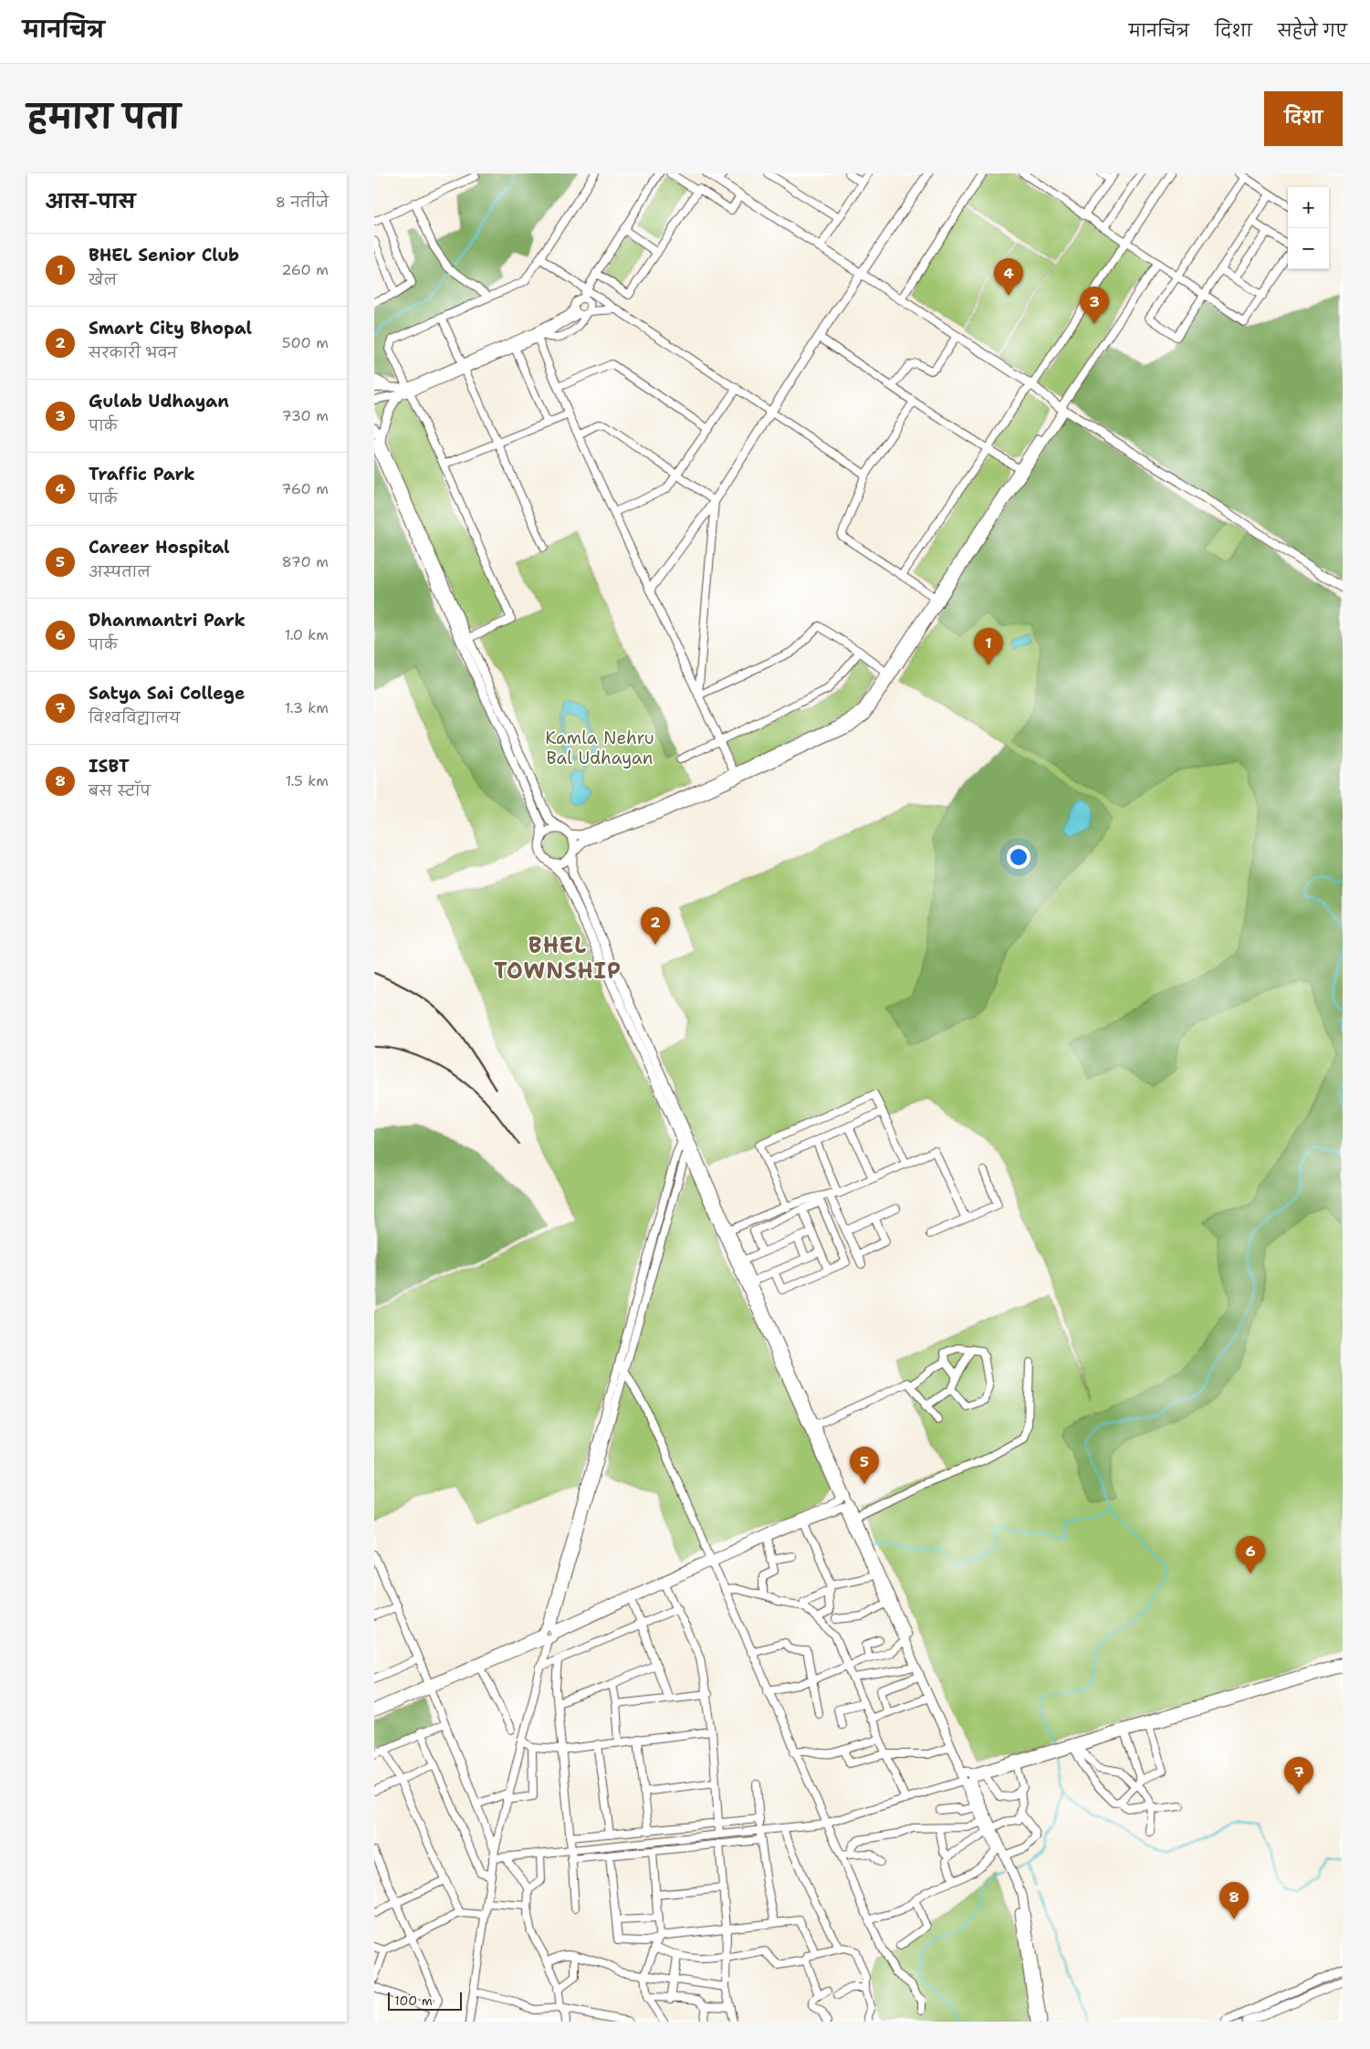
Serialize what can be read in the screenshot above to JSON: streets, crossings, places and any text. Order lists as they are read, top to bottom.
{
  "districts": ["BHEL TOWNSHIP"],
  "parks": ["Kamla Nehru Bal Udhayan"],
  "scale_bar": "100 m",
  "page": {
    "header": "मानचित्र",
    "nav": ["मानचित्र", "दिशा", "सहेजे गए"],
    "title": "हमारा पता",
    "buttons": "दिशा",
    "heading": ["आस-पास", "8 नतीजे"],
    "map_buttons": ["+", "−"],
    "list": [
      {
        "mark": "1",
        "name": "BHEL Senior Club",
        "note": "खेल",
        "value": "260 m"
      },
      {
        "mark": "2",
        "name": "Smart City Bhopal",
        "note": "सरकारी भवन",
        "value": "500 m"
      },
      {
        "mark": "3",
        "name": "Gulab Udhayan",
        "note": "पार्क",
        "value": "730 m"
      },
      {
        "mark": "4",
        "name": "Traffic Park",
        "note": "पार्क",
        "value": "760 m"
      },
      {
        "mark": "5",
        "name": "Career Hospital",
        "note": "अस्पताल",
        "value": "870 m"
      },
      {
        "mark": "6",
        "name": "Dhanmantri Park",
        "note": "पार्क",
        "value": "1.0 km"
      },
      {
        "mark": "7",
        "name": "Satya Sai College",
        "note": "विश्वविद्यालय",
        "value": "1.3 km"
      },
      {
        "mark": "8",
        "name": "ISBT",
        "note": "बस स्टॉप",
        "value": "1.5 km"
      }
    ],
    "pins": [
      "4",
      "3",
      "1",
      "2",
      "5",
      "6",
      "7",
      "8"
    ],
    "scale": "100 m"
  }
}
